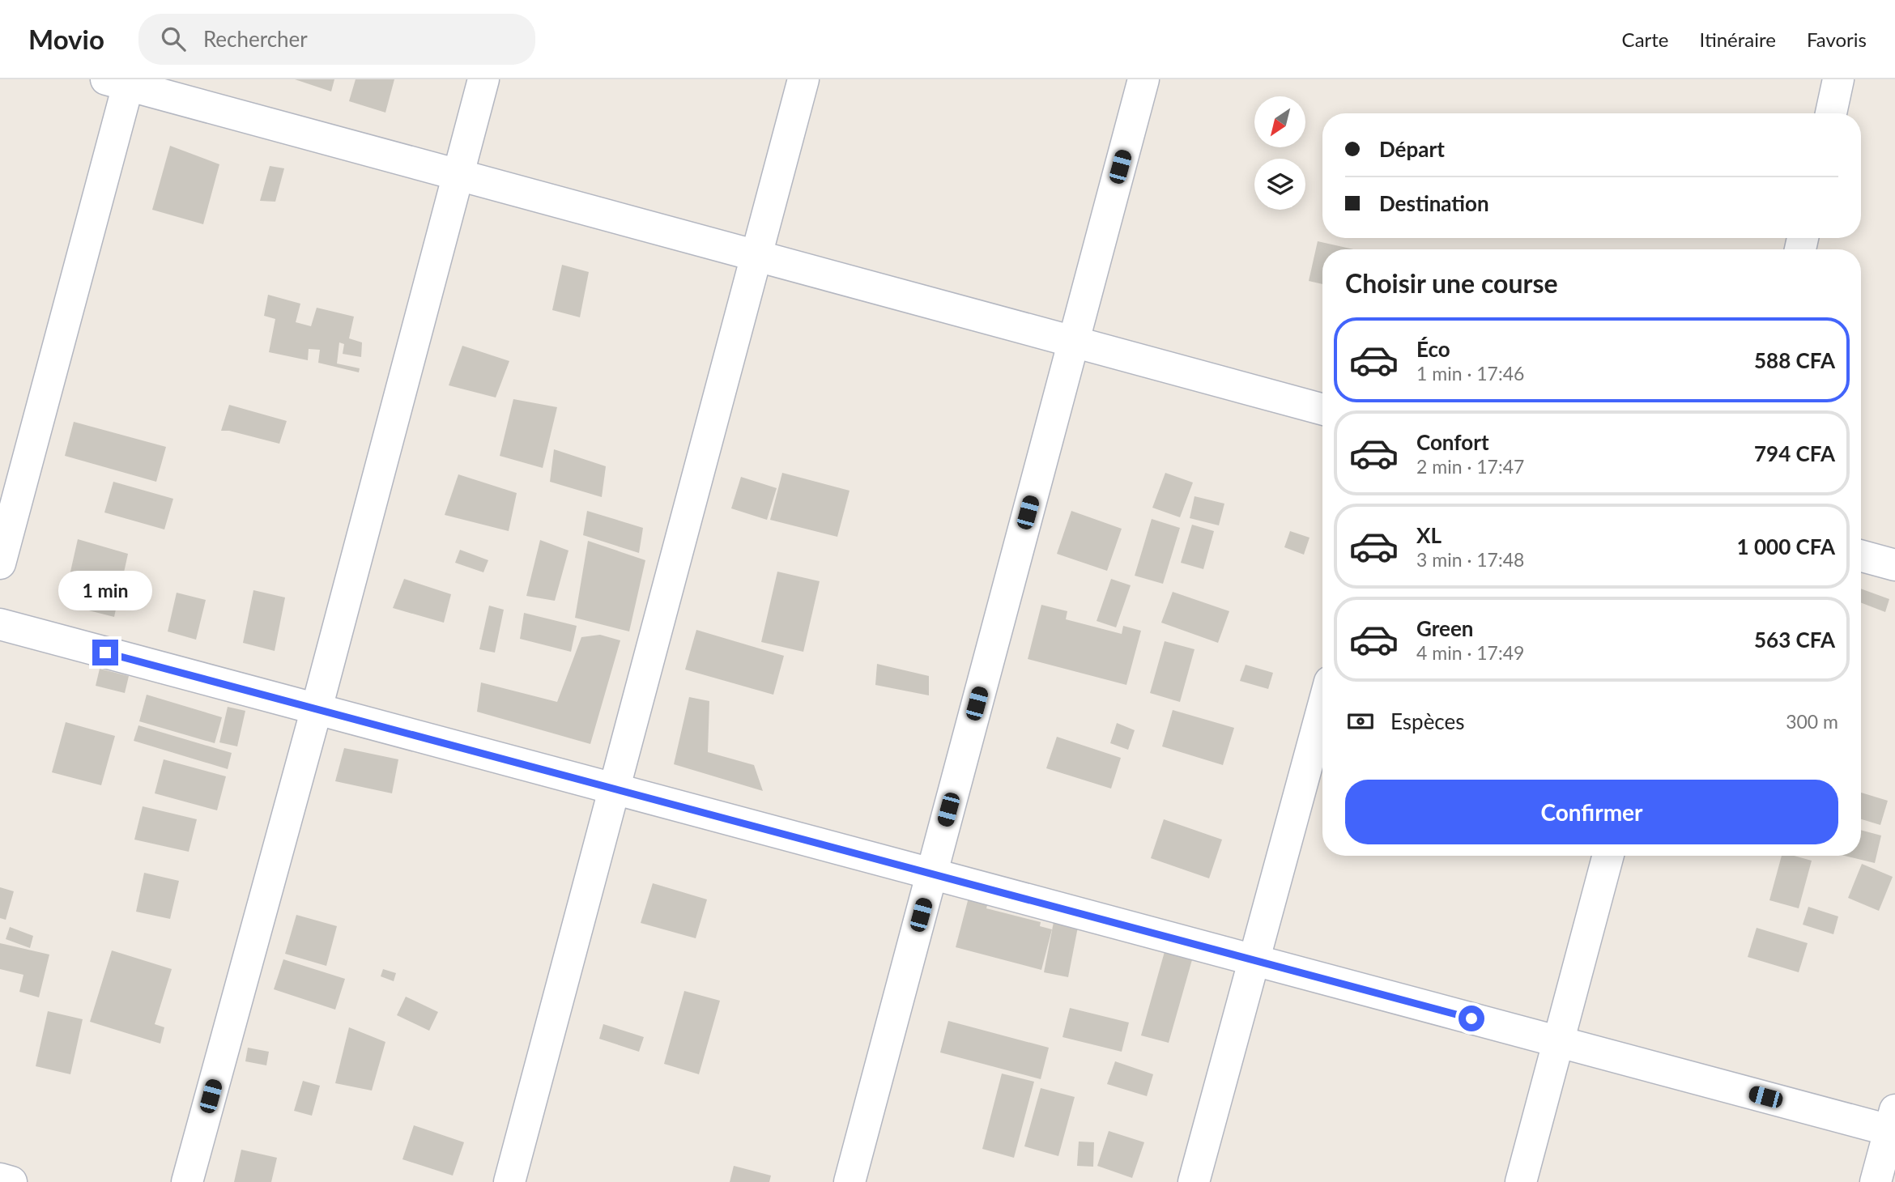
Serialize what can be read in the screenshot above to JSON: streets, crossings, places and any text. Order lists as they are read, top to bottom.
{
  "north": "bottom left",
  "page": {
    "header": "Movio",
    "search": "Rechercher",
    "nav": ["Carte", "Itinéraire", "Favoris"],
    "banner": ["Départ", "Destination"],
    "heading": "Choisir une course",
    "list": [
      {
        "name": "Éco",
        "note": "1 min · 17:46",
        "value": "588 CFA"
      },
      {
        "name": "Confort",
        "note": "2 min · 17:47",
        "value": "794 CFA"
      },
      {
        "name": "XL",
        "note": "3 min · 17:48",
        "value": "1 000 CFA"
      },
      {
        "name": "Green",
        "note": "4 min · 17:49",
        "value": "563 CFA"
      }
    ],
    "bubble": "1 min",
    "pay": ["Espèces", "300 m"],
    "buttons": "Confirmer"
  }
}
